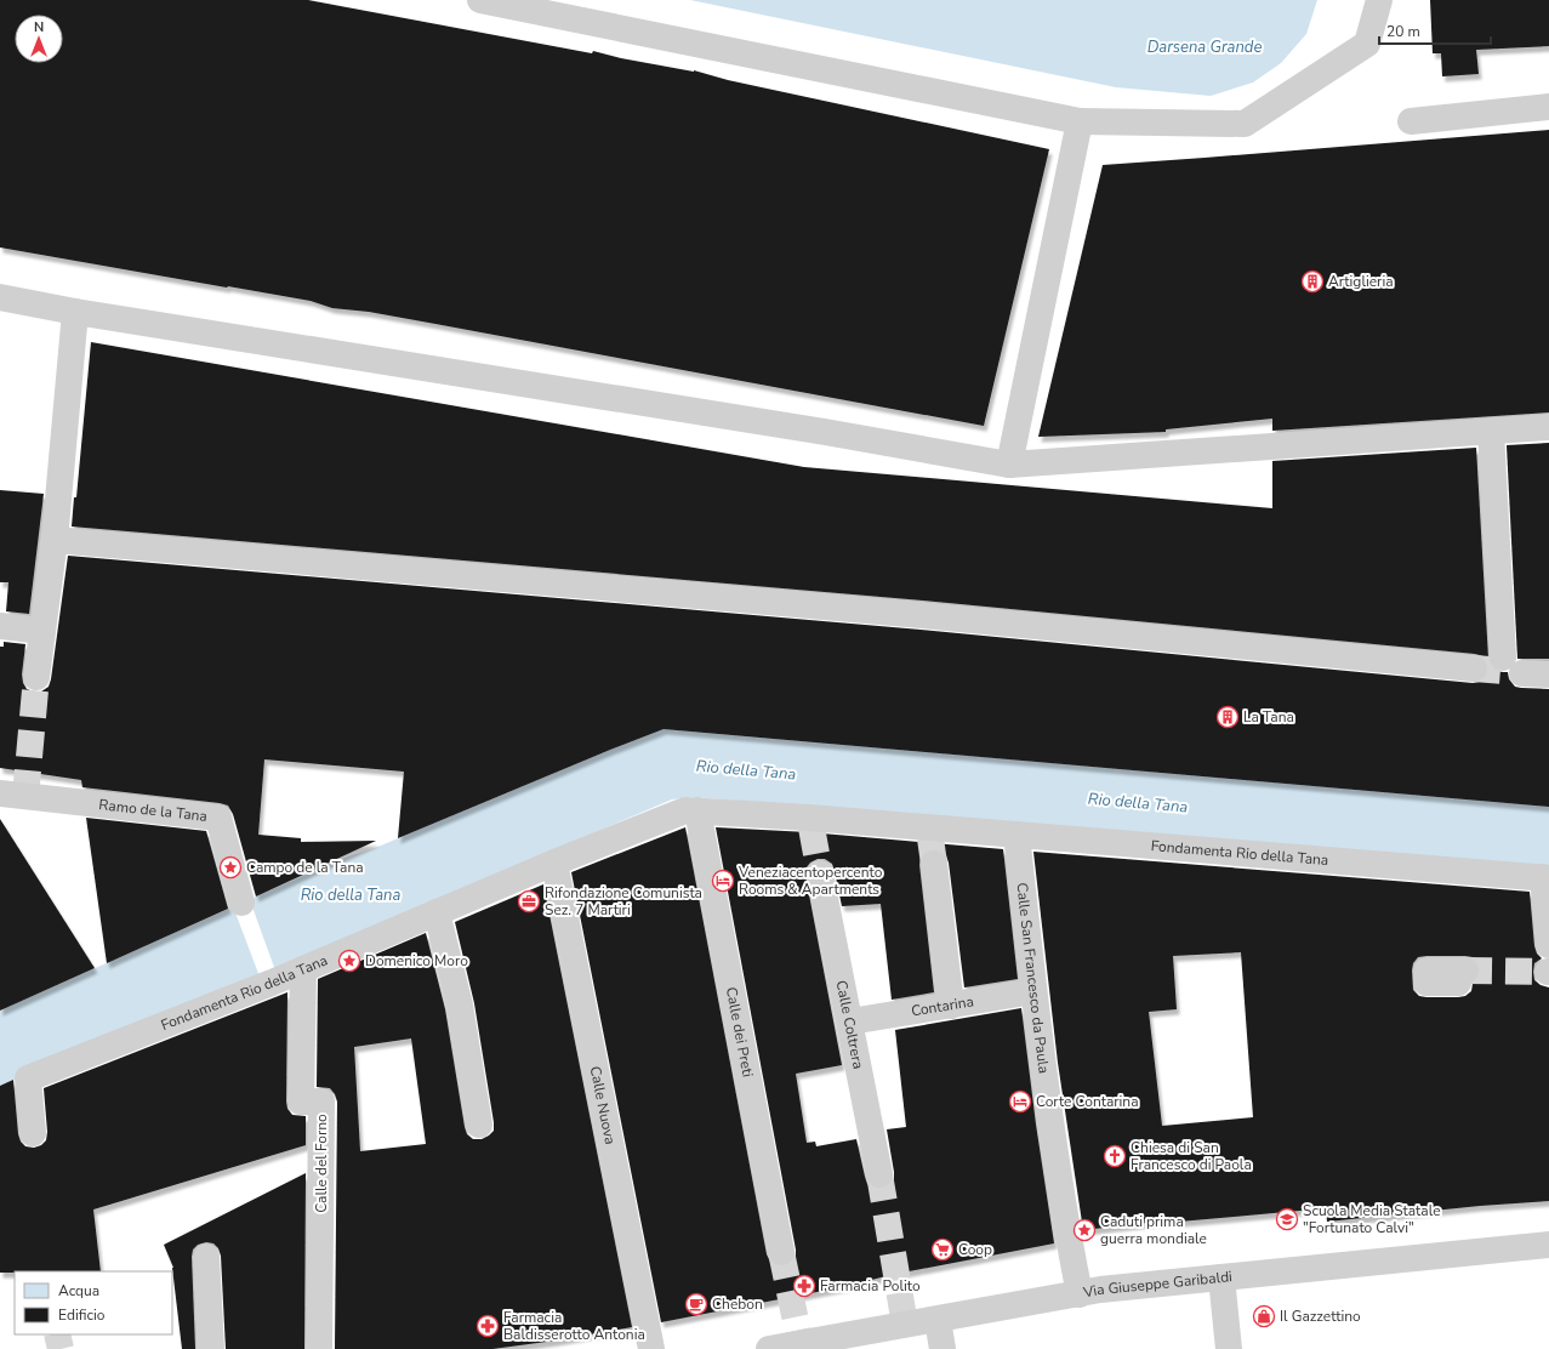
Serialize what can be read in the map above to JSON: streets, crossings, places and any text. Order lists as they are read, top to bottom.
{
  "streets": {
    "street": [
      "Ramo de la Tana",
      "Fondamenta Rio della Tana",
      "Calle San Francesco da Paula",
      "Contarina",
      "Calle Coltrera",
      "Calle dei Preti",
      "Calle Nuova",
      "Calle del Forno",
      "Via Giuseppe Garibaldi"
    ]
  },
  "crossings": [
    ["Fondamenta Rio della Tana", "Calle San Francesco da Paula"],
    ["Fondamenta Rio della Tana", "Calle dei Preti"],
    ["Fondamenta Rio della Tana", "Calle Nuova"],
    ["Fondamenta Rio della Tana", "Calle del Forno"],
    ["Calle San Francesco da Paula", "Contarina"],
    ["Calle San Francesco da Paula", "Via Giuseppe Garibaldi"],
    ["Contarina", "Calle Coltrera"]
  ],
  "water": ["Darsena Grande", "Rio della Tana"],
  "places": {
    "building": ["Artiglieria", "La Tana"],
    "place": ["Campo de la Tana", "Domenico Moro", "Caduti prima guerra mondiale"],
    "hotel": ["Veneziacentopercento Rooms & Apartments", "Corte Contarina"],
    "office": ["Rifondazione Comunista Sez. 7 Martiri"],
    "church": ["Chiesa di San Francesco di Paola"],
    "school or university": ["Scuola Media Statale \"Fortunato Calvi\""],
    "supermarket": ["Coop"],
    "pharmacy": ["Farmacia Polito", "Farmacia Baldisserotto Antonia"],
    "cafe": ["Chebon"],
    "shop": ["Il Gazzettino"]
  },
  "legend": ["Acqua", "Edificio"],
  "scale_bar": "20 m",
  "north": "top"
}
